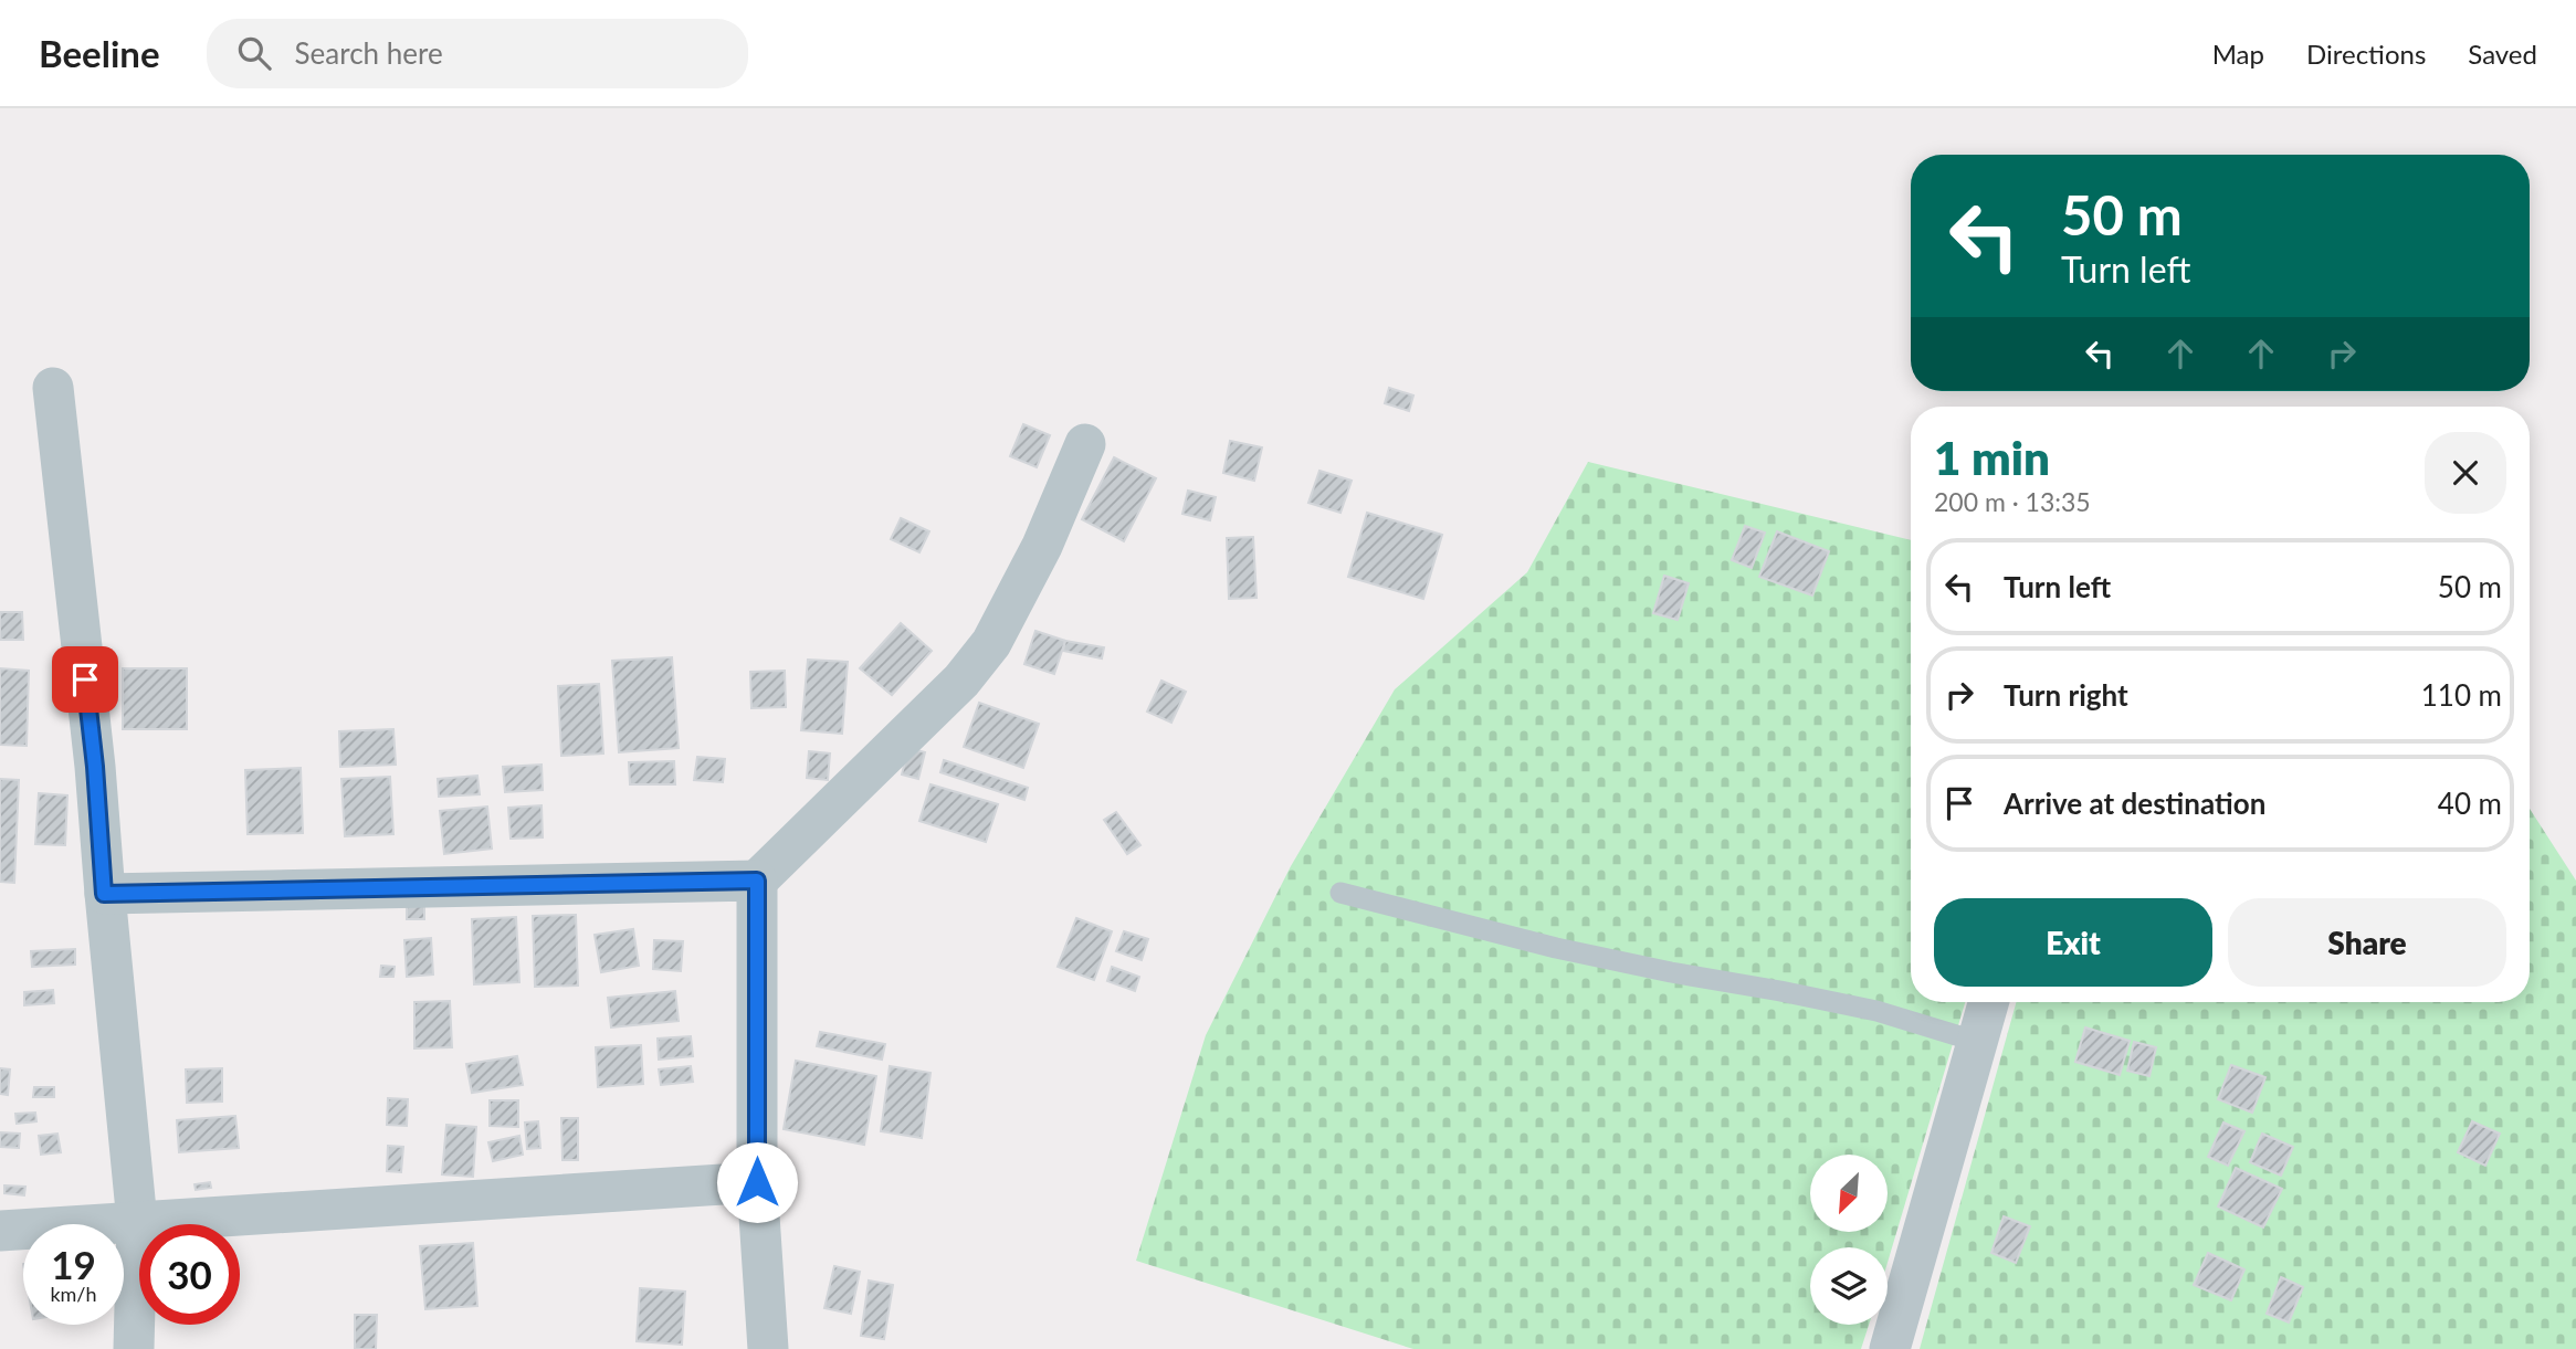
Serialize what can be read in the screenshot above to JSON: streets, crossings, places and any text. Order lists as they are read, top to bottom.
{
  "north": "bottom left",
  "page": {
    "header": "Beeline",
    "search": "Search here",
    "nav": ["Map", "Directions", "Saved"],
    "turn": ["50 m", "Turn left"],
    "heading": ["1 min", "200 m · 13:35"],
    "list": [
      {
        "name": "Turn left",
        "value": "50 m"
      },
      {
        "name": "Turn right",
        "value": "110 m"
      },
      {
        "name": "Arrive at destination",
        "value": "40 m"
      }
    ],
    "buttons": ["Exit", "Share"],
    "speed": "19 km/h",
    "limit": "30"
  }
}
